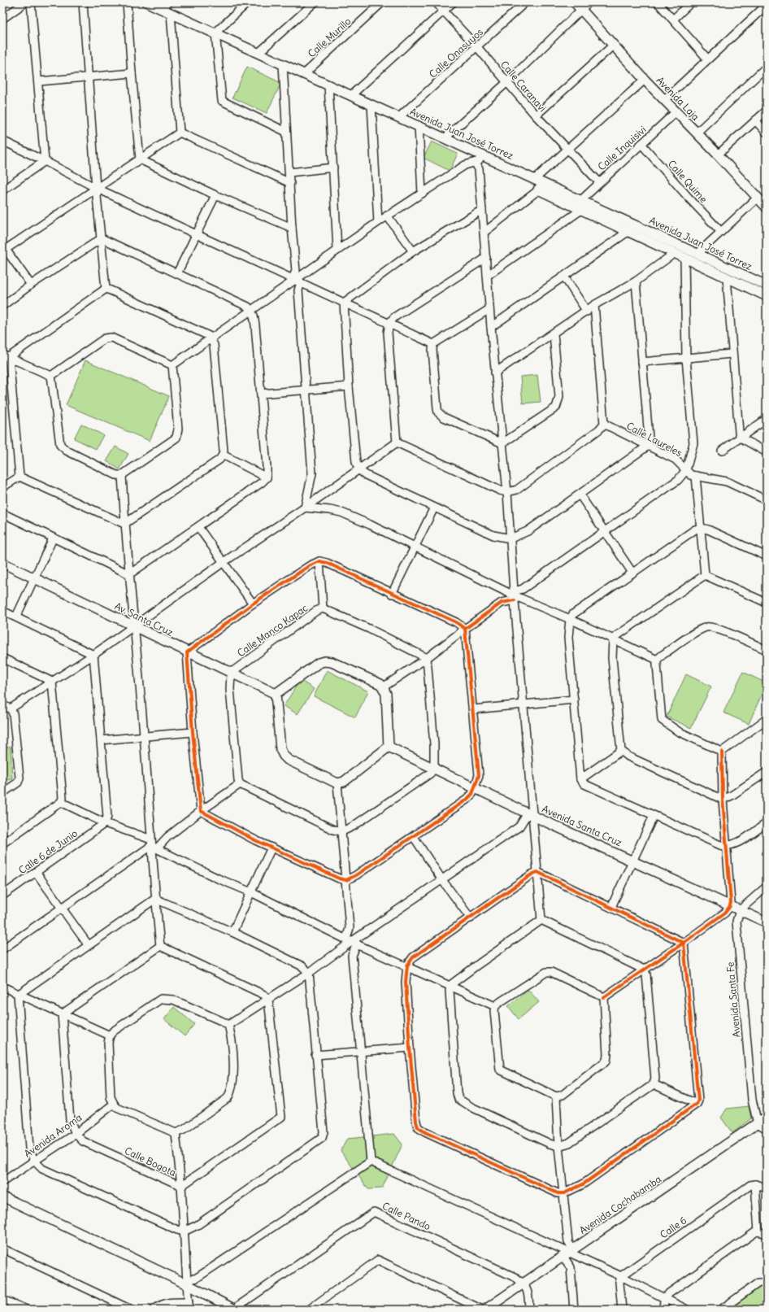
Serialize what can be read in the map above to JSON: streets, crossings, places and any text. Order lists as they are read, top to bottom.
{
  "streets": {
    "street": [
      "Calle Murillo",
      "Calle Onasuyos",
      "Calle Caranavi",
      "Avenida Laja",
      "Avenida Juan José Torrez",
      "Calle Inquisivi",
      "Calle Quime",
      "Calle Laureles",
      "Av. Santa Cruz",
      "Calle Manco Kapac",
      "Avenida Santa Cruz",
      "Calle 6 de Junio",
      "Avenida Santa Fe",
      "Avenida Aroma",
      "Calle Bogota",
      "Avenida Cochabamba",
      "Calle Pando",
      "Calle 6"
    ]
  },
  "crossings": [
    ["Calle Murillo", "Avenida Juan José Torrez"],
    ["Calle Onasuyos", "Calle Caranavi"],
    ["Calle Onasuyos", "Avenida Juan José Torrez"],
    ["Calle Caranavi", "Calle Inquisivi"],
    ["Avenida Laja", "Calle Inquisivi"],
    ["Avenida Juan José Torrez", "Calle Inquisivi"],
    ["Calle Inquisivi", "Calle Quime"],
    ["Av. Santa Cruz", "Calle Manco Kapac"],
    ["Avenida Santa Cruz", "Avenida Santa Fe"],
    ["Avenida Santa Fe", "Avenida Cochabamba"],
    ["Avenida Aroma", "Calle Bogota"],
    ["Avenida Cochabamba", "Calle Pando"]
  ]
}
